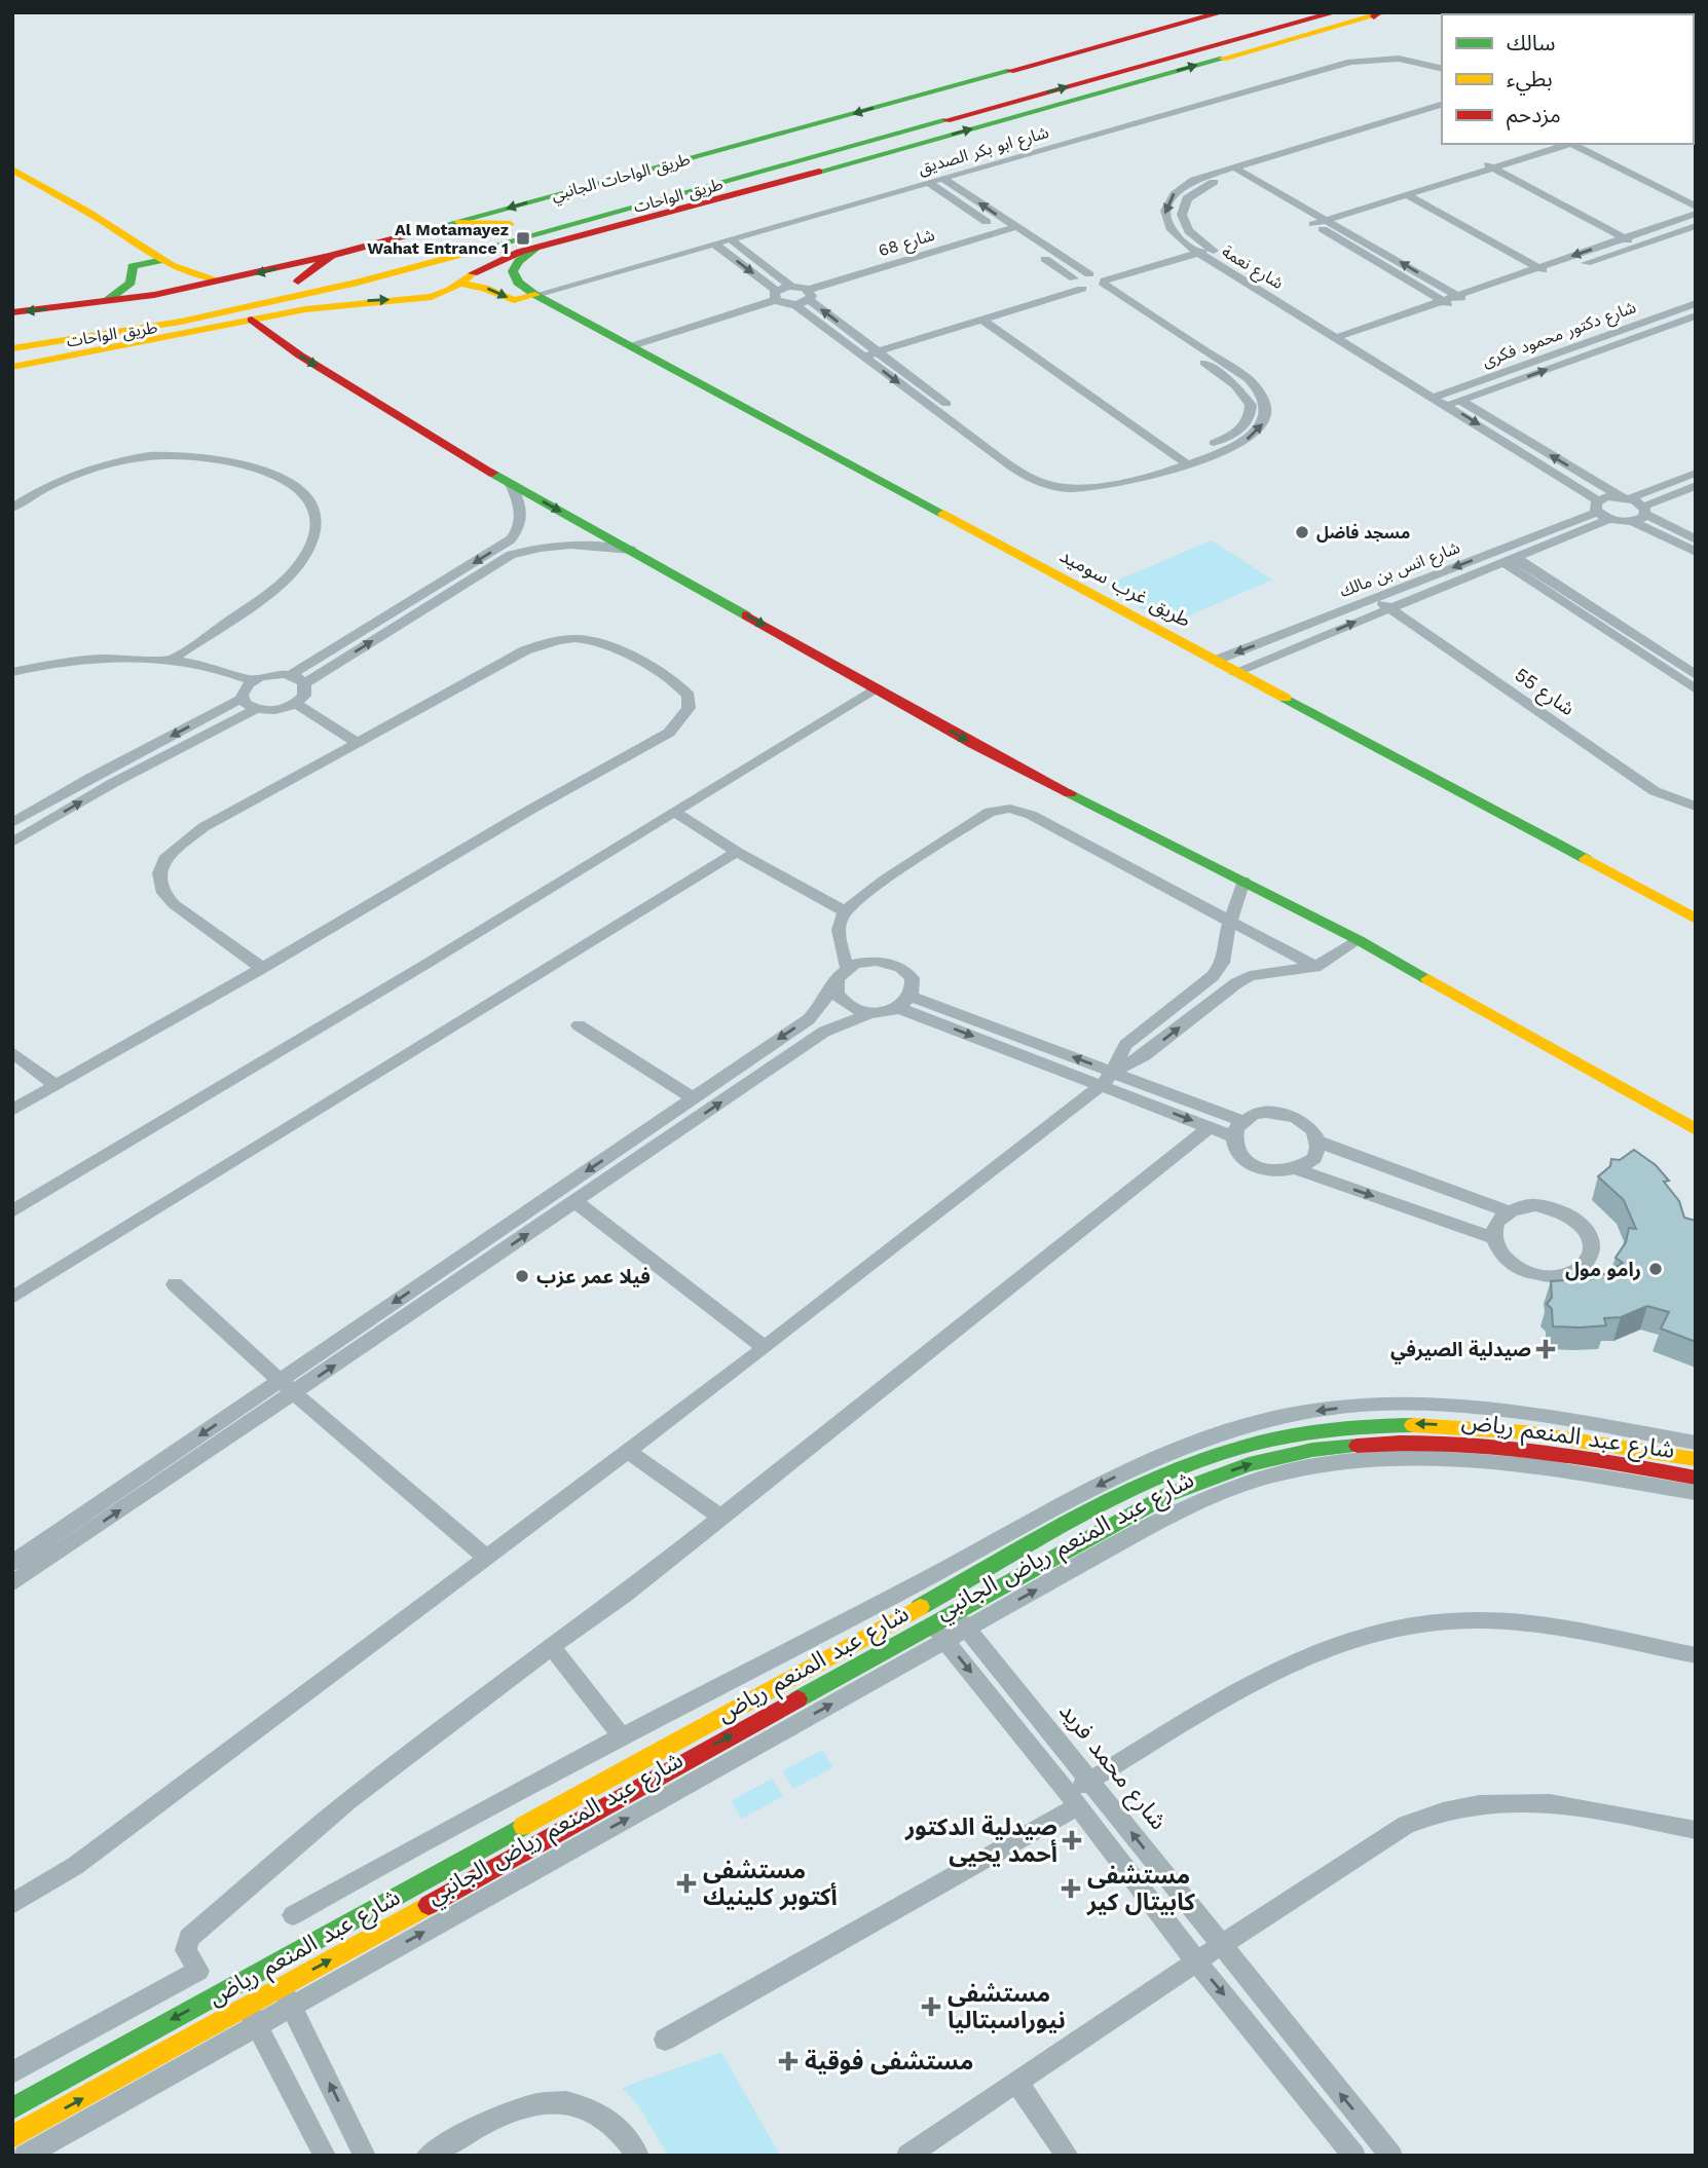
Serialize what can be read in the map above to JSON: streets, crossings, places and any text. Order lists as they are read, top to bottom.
{
  "streets": {
    "main road": [
      "طريق الواحات الجانبي",
      "طريق الواحات",
      "طريق غرب سوميد",
      "شارع عبد المنعم رياض"
    ],
    "street": [
      "شارع ابو بكر الصديق",
      "شارع 68",
      "شارع نعمة",
      "شارع دكتور محمود فكرى",
      "شارع انس بن مالك",
      "شارع 55",
      "شارع عبد المنعم رياض الجانبي",
      "شارع محمد فريد"
    ]
  },
  "crossings": [
    ["شارع ابو بكر الصديق", "طريق غرب سوميد"],
    ["شارع نعمة", "شارع دكتور محمود فكرى"],
    ["شارع نعمة", "شارع انس بن مالك"],
    ["شارع انس بن مالك", "طريق غرب سوميد"],
    ["شارع انس بن مالك", "شارع 55"],
    ["شارع عبد المنعم رياض", "شارع عبد المنعم رياض الجانبي"],
    ["شارع عبد المنعم رياض", "شارع محمد فريد"],
    ["شارع عبد المنعم رياض الجانبي", "شارع محمد فريد"]
  ],
  "places": {
    "transit": ["Al Motamayez Wahat Entrance 1"],
    "other": ["مسجد فاضل", "رامو مول", "فيلا عمر عزب"],
    "health": [
      "صيدلية الصيرفي",
      "صيدلية الدكتور أحمد يحيى",
      "مستشفى أكتوبر كلينيك",
      "مستشفى كابيتال كير",
      "مستشفى نيوراسبتاليا",
      "مستشفى فوقية"
    ]
  },
  "legend": ["سالك", "بطيء", "مزدحم"]
}
